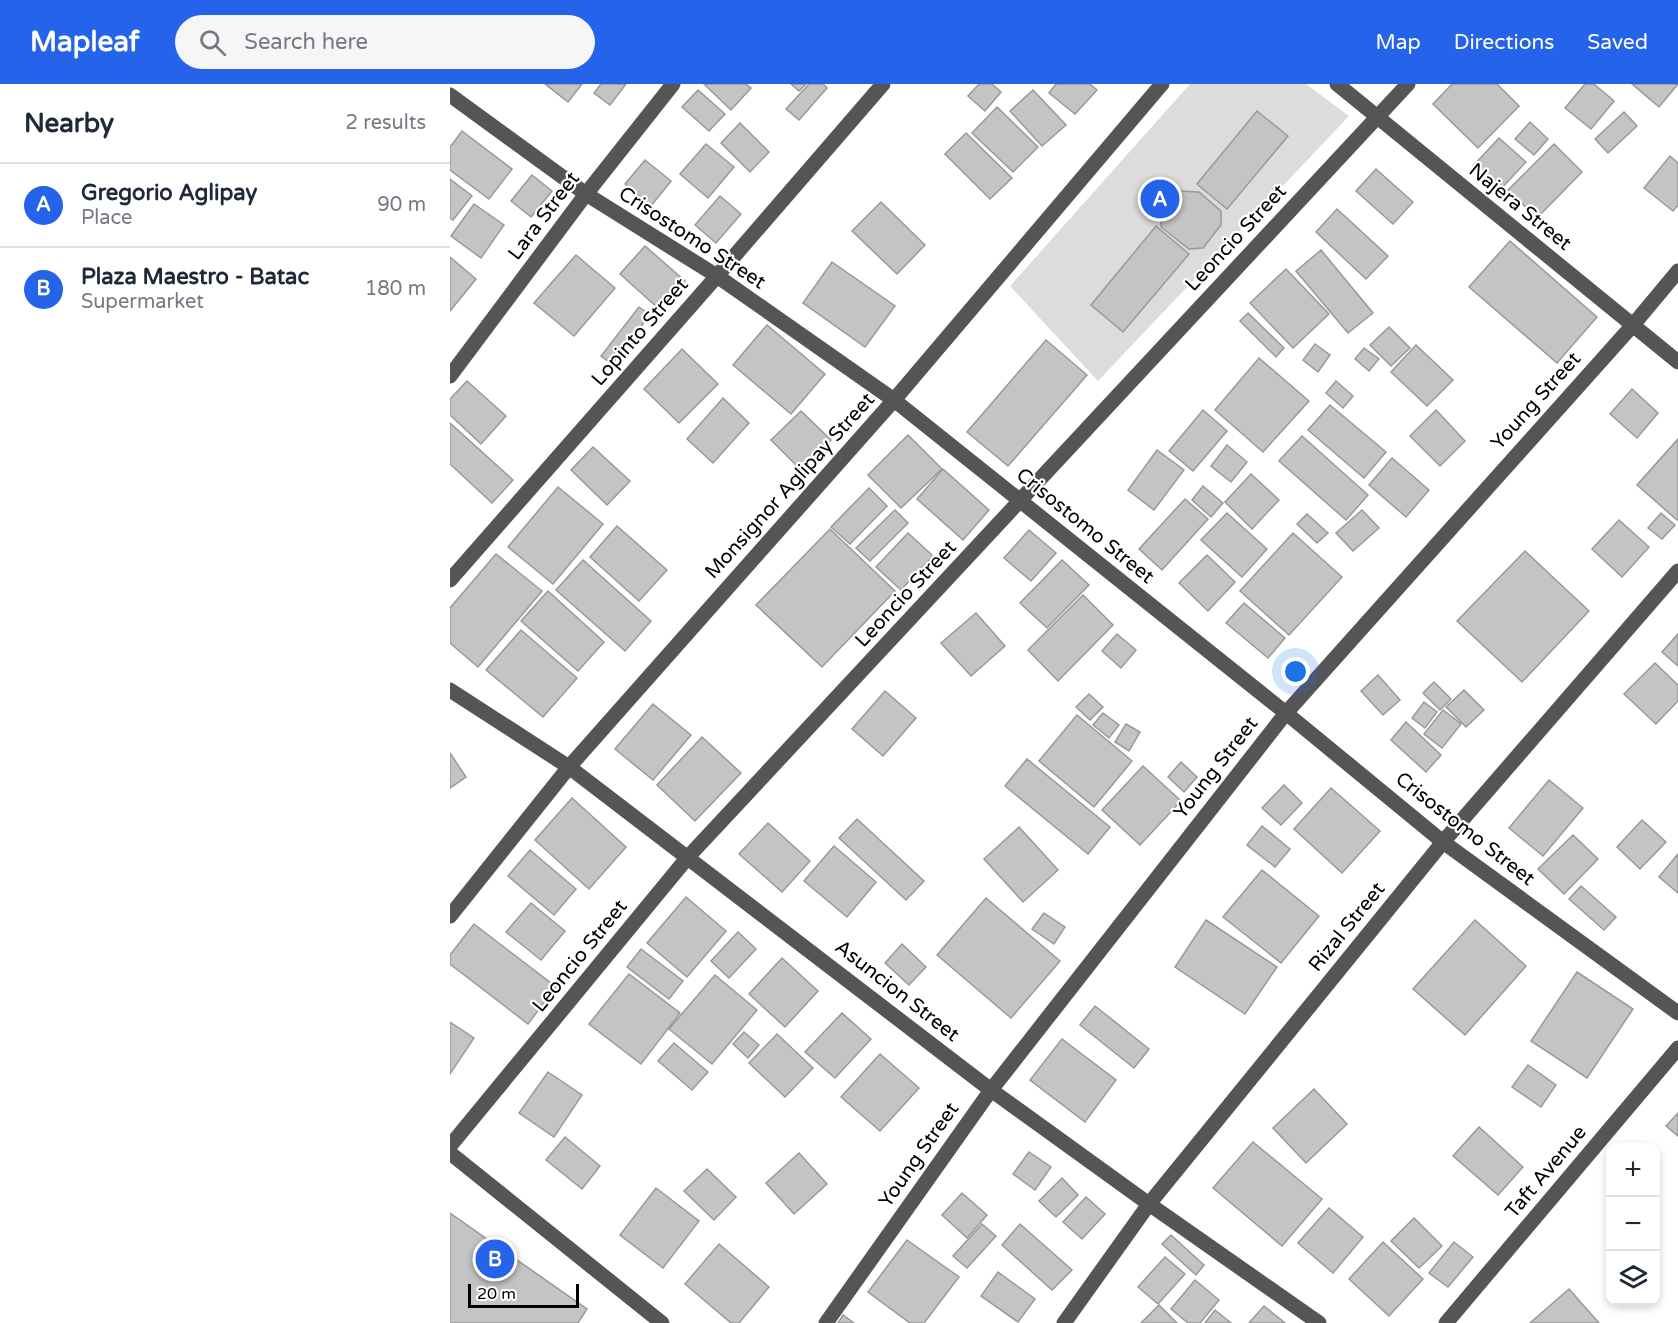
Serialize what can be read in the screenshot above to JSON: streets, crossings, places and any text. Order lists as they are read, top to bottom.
{
  "streets": {
    "street": [
      "Najera Street",
      "Lara Street",
      "Crisostomo Street",
      "Leoncio Street",
      "Lopinto Street",
      "Young Street",
      "Monsignor Aglipay Street",
      "Rizal Street",
      "Asuncion Street",
      "Taft Avenue"
    ]
  },
  "crossings": [
    ["Najera Street", "Leoncio Street"],
    ["Najera Street", "Young Street"],
    ["Lara Street", "Crisostomo Street"],
    ["Crisostomo Street", "Leoncio Street"],
    ["Crisostomo Street", "Lopinto Street"],
    ["Crisostomo Street", "Young Street"],
    ["Crisostomo Street", "Monsignor Aglipay Street"],
    ["Crisostomo Street", "Rizal Street"],
    ["Leoncio Street", "Asuncion Street"],
    ["Young Street", "Asuncion Street"],
    ["Monsignor Aglipay Street", "Asuncion Street"],
    ["Rizal Street", "Asuncion Street"]
  ],
  "scale_bar": "20 m",
  "page": {
    "header": "Mapleaf",
    "search": "Search here",
    "nav": ["Map", "Directions", "Saved"],
    "heading": ["Nearby", "2 results"],
    "list": [
      {
        "mark": "A",
        "name": "Gregorio Aglipay",
        "note": "Place",
        "value": "90 m"
      },
      {
        "mark": "B",
        "name": "Plaza Maestro - Batac",
        "note": "Supermarket",
        "value": "180 m"
      }
    ],
    "pins": ["A", "B"],
    "map_buttons": ["+", "−"],
    "scale": "20 m"
  }
}
